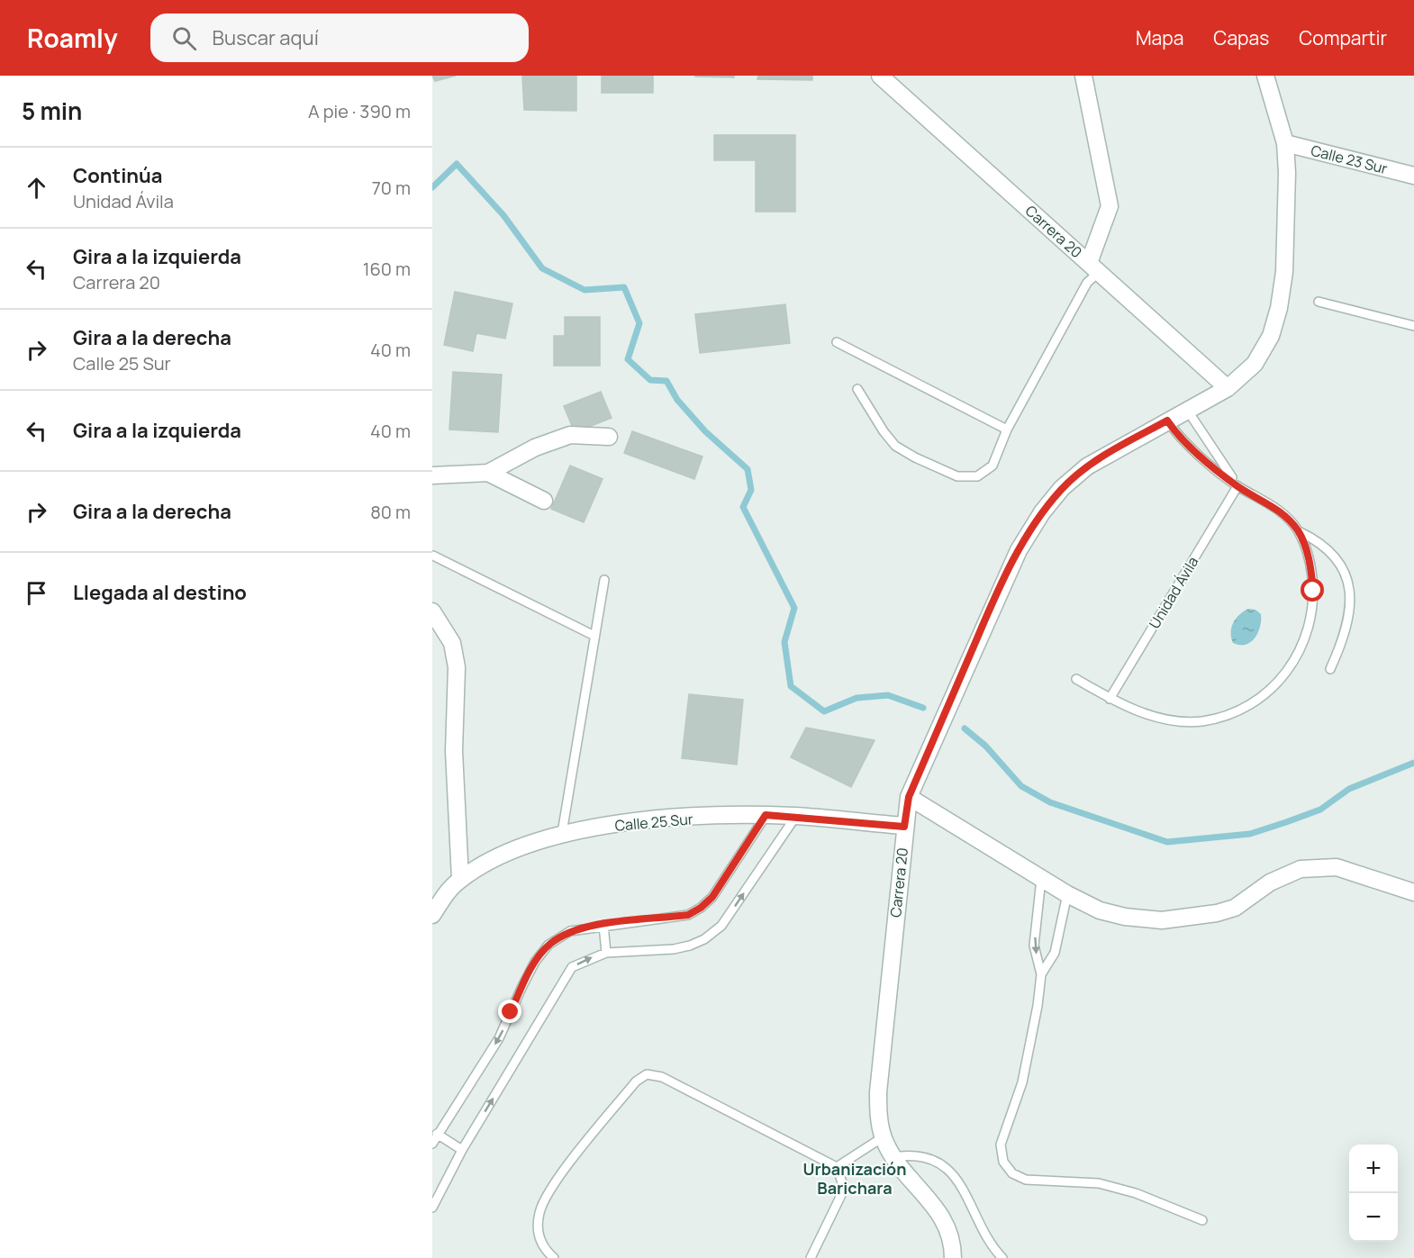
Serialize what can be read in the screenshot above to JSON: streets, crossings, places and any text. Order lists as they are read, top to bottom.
{
  "streets": {
    "street": ["Calle 23 Sur", "Carrera 20", "Calle 25 Sur"],
    "lane": ["Unidad Ávila"]
  },
  "crossings": [
    ["Calle 23 Sur", "Carrera 20"],
    ["Carrera 20", "Calle 25 Sur"]
  ],
  "districts": ["Urbanización Barichara"],
  "page": {
    "header": "Roamly",
    "search": "Buscar aquí",
    "nav": ["Mapa", "Capas", "Compartir"],
    "heading": ["5 min", "A pie · 390 m"],
    "list": [
      ["Continúa", "Unidad Ávila", "70 m"],
      ["Gira a la izquierda", "Carrera 20", "160 m"],
      ["Gira a la derecha", "Calle 25 Sur", "40 m"],
      ["Gira a la izquierda", "40 m"],
      ["Gira a la derecha", "80 m"],
      "Llegada al destino"
    ],
    "map_buttons": ["+", "−"]
  }
}
